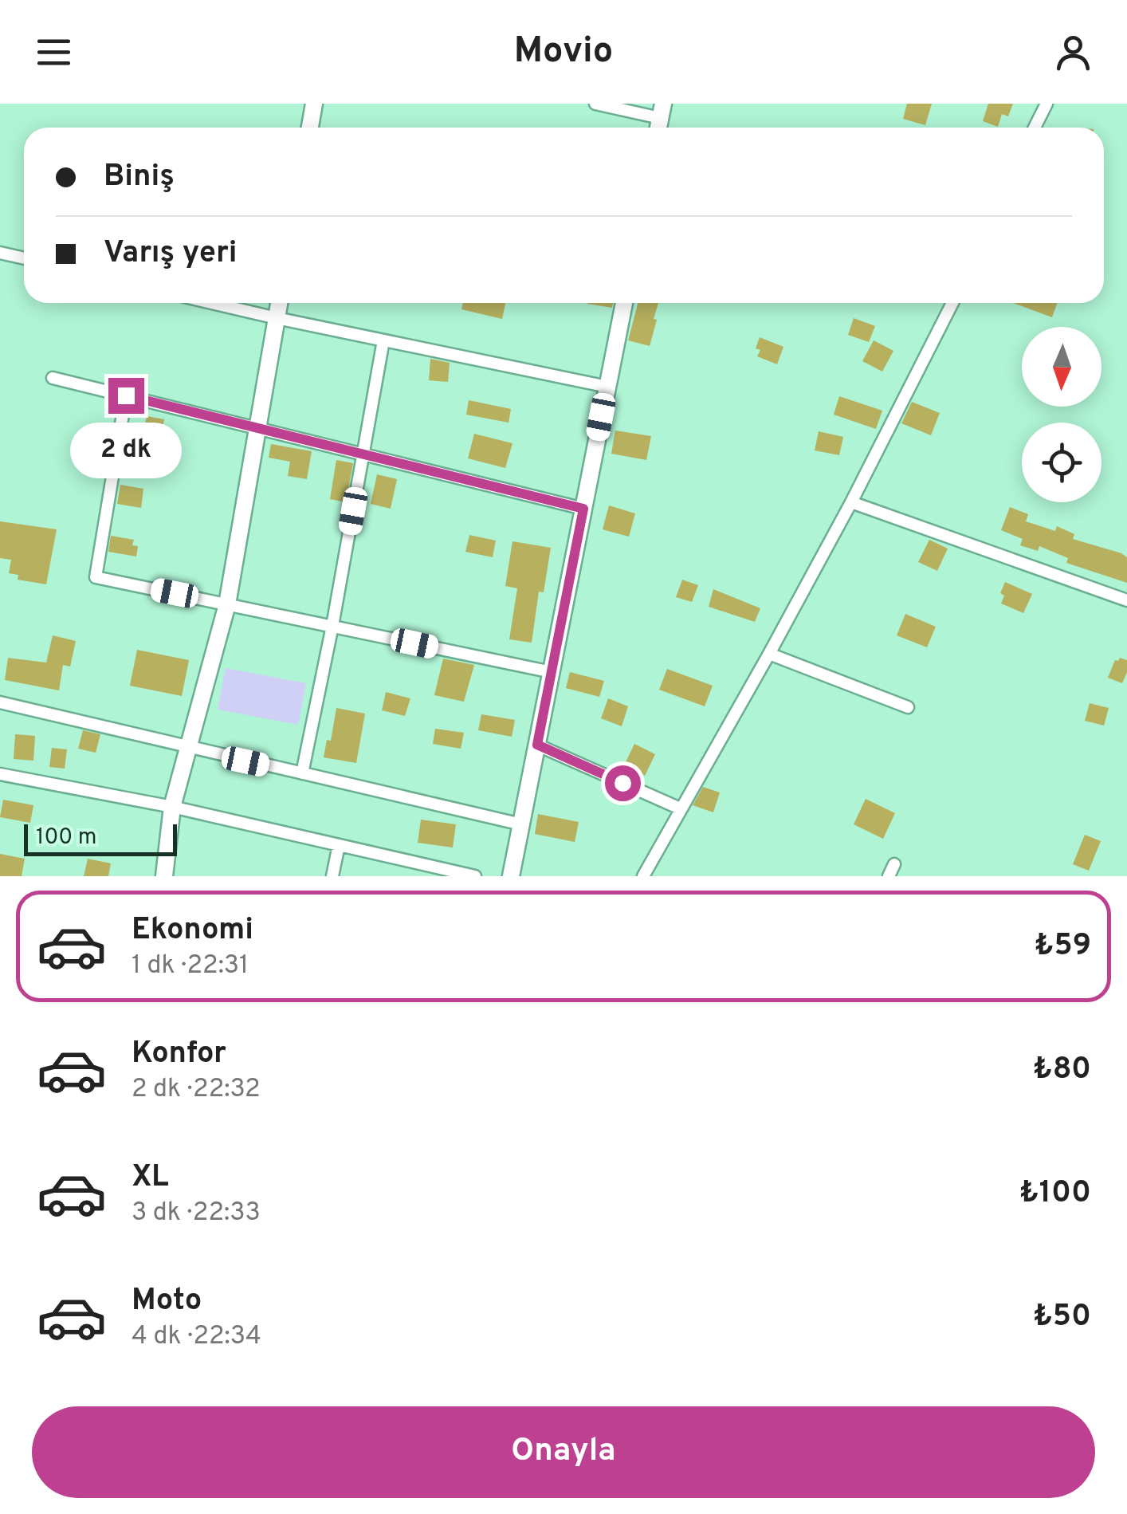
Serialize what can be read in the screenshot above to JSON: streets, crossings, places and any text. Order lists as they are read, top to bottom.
{
  "scale_bar": "100 m",
  "north": "bottom",
  "page": {
    "header": "Movio",
    "banner": ["Biniş", "Varış yeri"],
    "bubble": "2 dk",
    "scale": "100 m",
    "list": [
      {
        "name": "Ekonomi",
        "note": "1 dk · 22:31",
        "value": "₺59"
      },
      {
        "name": "Konfor",
        "note": "2 dk · 22:32",
        "value": "₺80"
      },
      {
        "name": "XL",
        "note": "3 dk · 22:33",
        "value": "₺100"
      },
      {
        "name": "Moto",
        "note": "4 dk · 22:34",
        "value": "₺50"
      }
    ],
    "buttons": "Onayla"
  }
}
